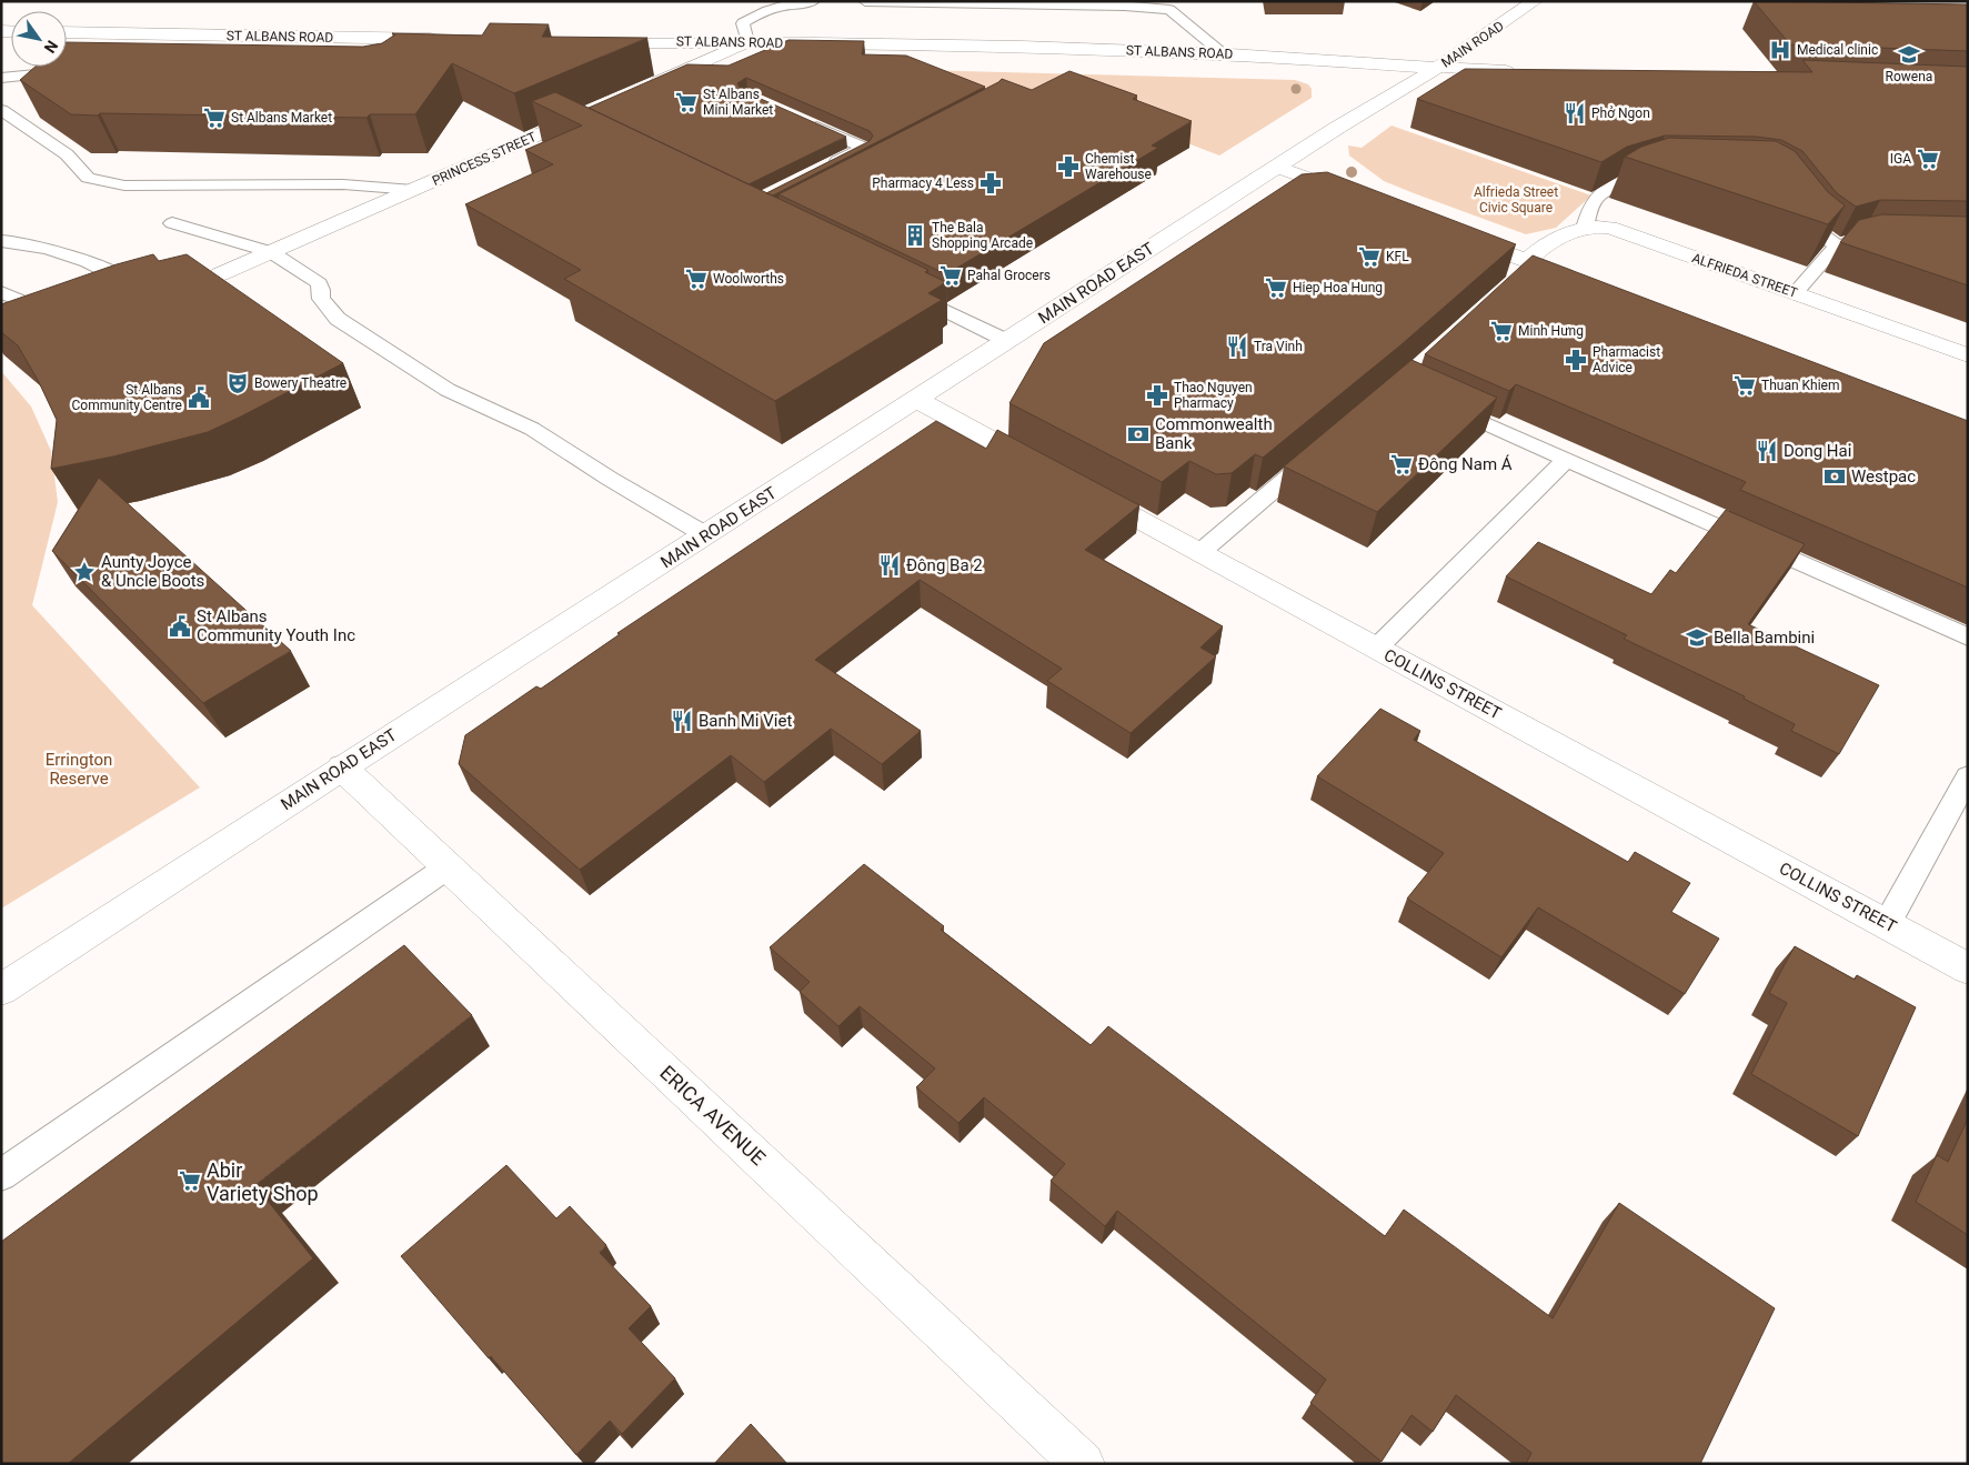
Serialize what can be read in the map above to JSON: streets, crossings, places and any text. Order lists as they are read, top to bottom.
{
  "streets": {
    "main road": [
      "ST ALBANS ROAD",
      "MAIN ROAD",
      "PRINCESS STREET",
      "ALFRIEDA STREET",
      "MAIN ROAD EAST",
      "COLLINS STREET",
      "ERICA AVENUE"
    ]
  },
  "crossings": [
    ["ST ALBANS ROAD", "MAIN ROAD"],
    ["ST ALBANS ROAD", "MAIN ROAD EAST"],
    ["MAIN ROAD", "MAIN ROAD EAST"],
    ["MAIN ROAD EAST", "ERICA AVENUE"]
  ],
  "parks": ["Alfrieda Street Civic Square", "Errington Reserve"],
  "places": {
    "hospital": ["Medical clinic"],
    "school or university": ["Rowena", "Bella Bambini"],
    "supermarket": [
      "St Albans Mini Market",
      "St Albans Market",
      "IGA",
      "KFL",
      "Pahal Grocers",
      "Woolworths",
      "Hiep Hoa Hung",
      "Minh Hưng",
      "Thuan Khiem",
      "Đông Nam Á",
      "Abir Variety Shop"
    ],
    "restaurant": [
      "Phở Ngon",
      "Tra Vinh",
      "Dong Hai",
      "Đông Ba 2",
      "Banh Mi Viet"
    ],
    "pharmacy": [
      "Chemist Warehouse",
      "Pharmacy 4 Less",
      "Pharmacist Advice",
      "Thao Nguyen Pharmacy"
    ],
    "building": ["The Bala Shopping Arcade"],
    "theatre": ["Bowery Theatre"],
    "public building": ["St Albans Community Centre", "St Albans Community Youth Inc"],
    "bank": ["Commonwealth Bank", "Westpac"],
    "place": ["Aunty Joyce & Uncle Boots"]
  },
  "north": "bottom right"
}
